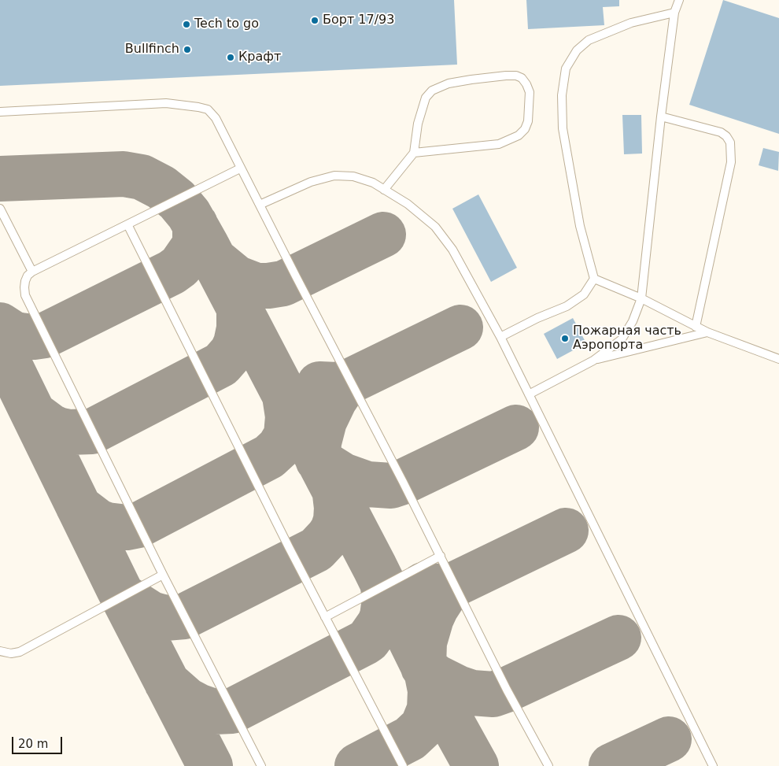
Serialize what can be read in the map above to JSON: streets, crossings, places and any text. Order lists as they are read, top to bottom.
{
  "places": [
    "Борт 17/93",
    "Tech to go",
    "Bullfinch",
    "Крафт",
    "Пожарная часть Аэропорта"
  ],
  "scale_bar": "20 m"
}
